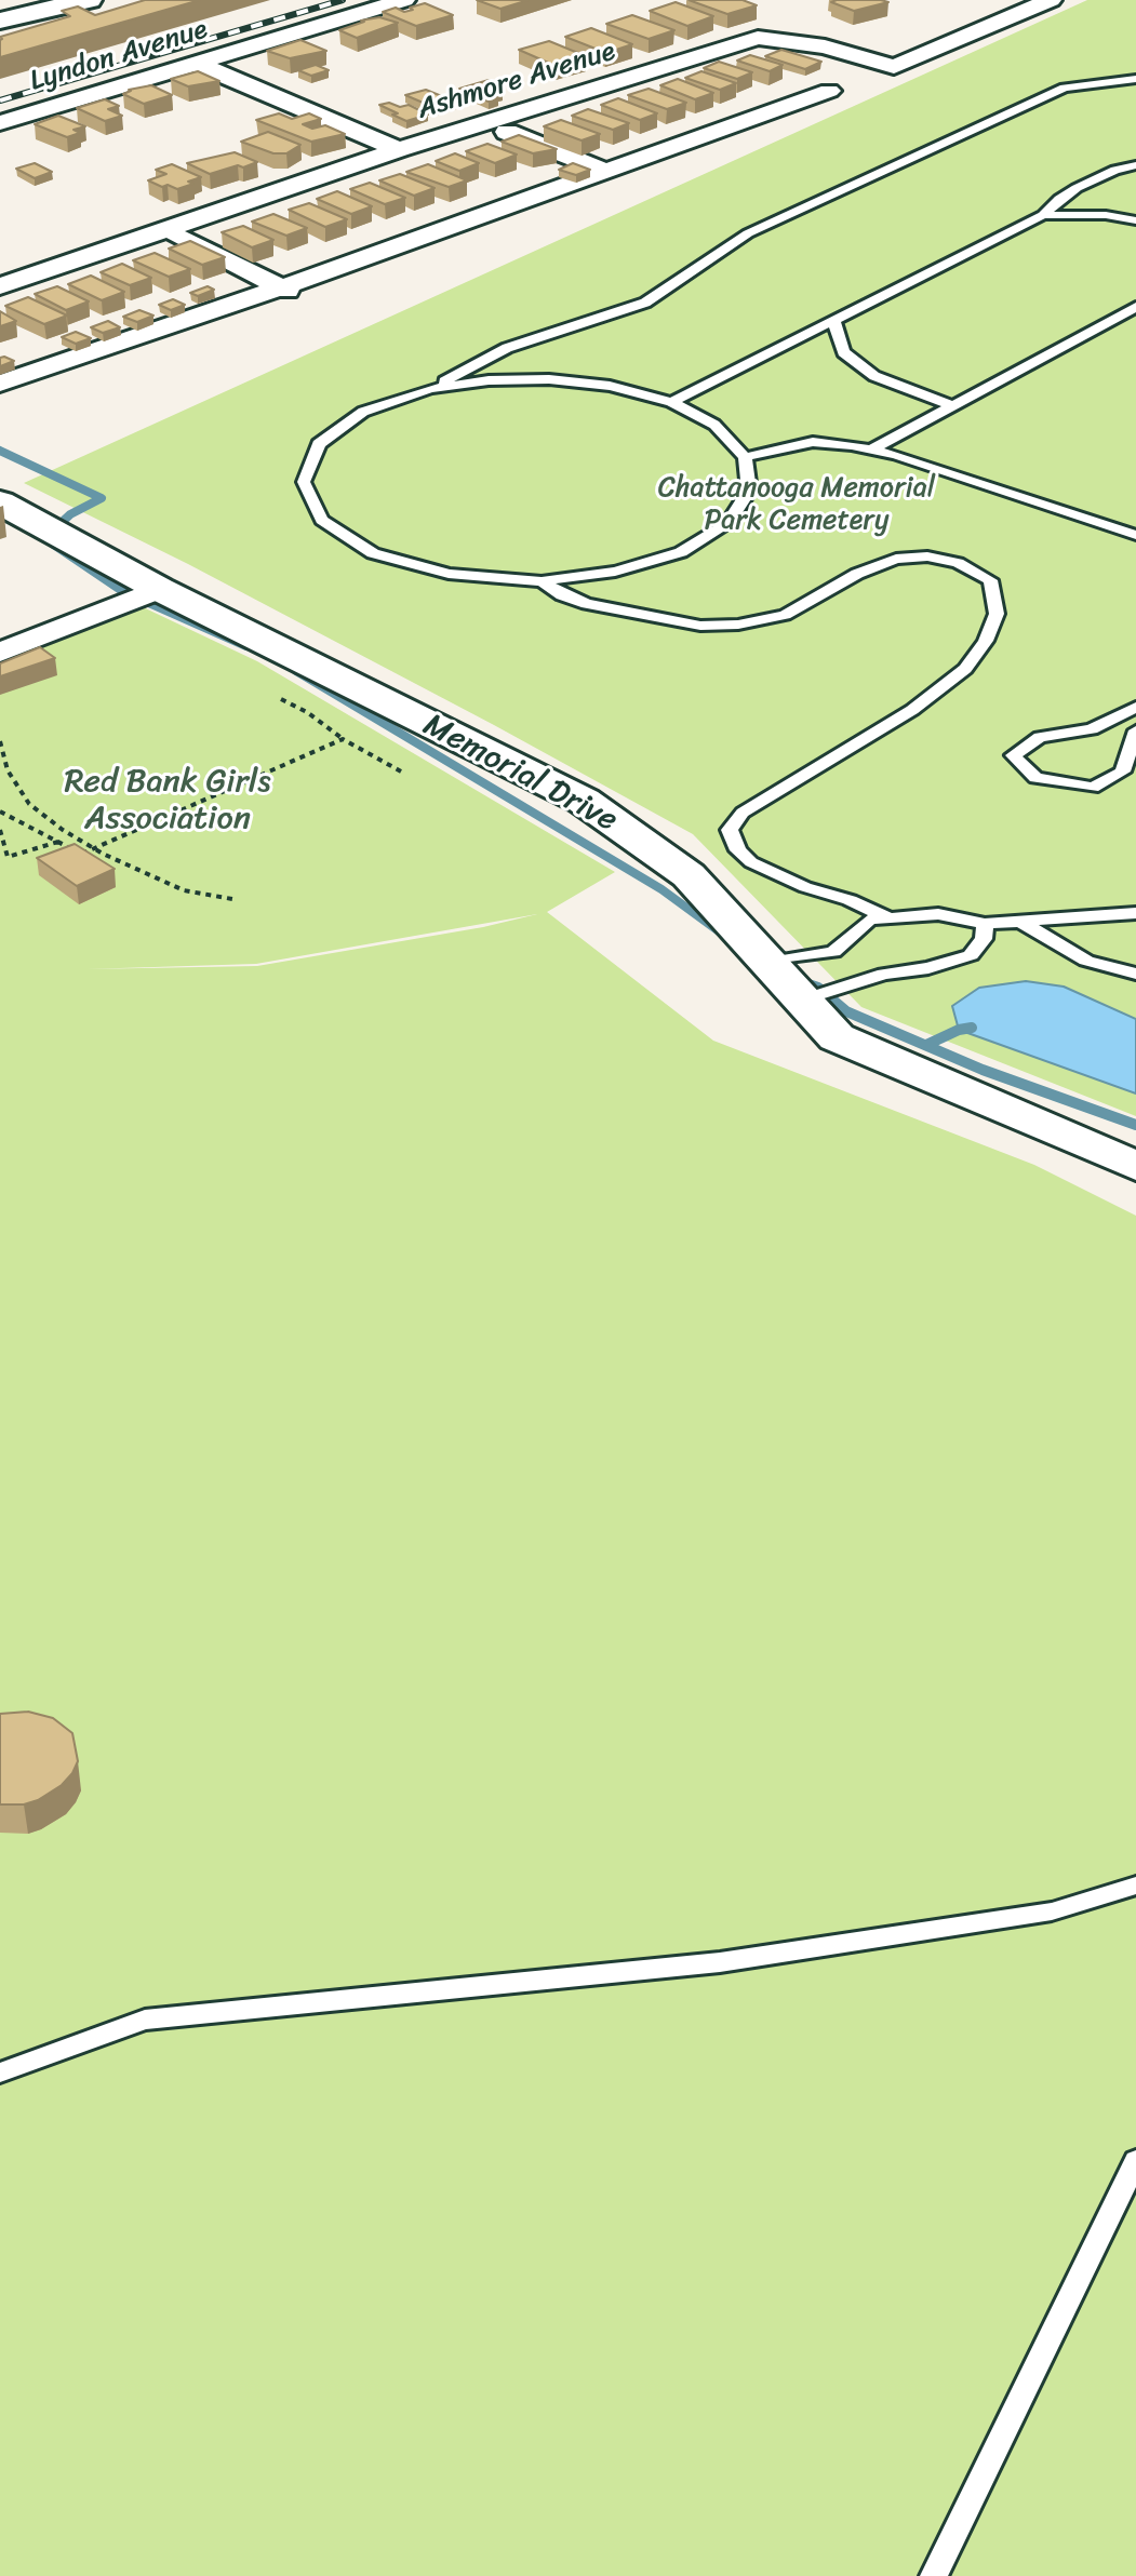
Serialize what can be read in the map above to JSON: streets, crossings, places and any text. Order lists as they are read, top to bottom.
{
  "streets": {
    "street": ["Lyndon Avenue", "Ashmore Avenue", "Memorial Drive"]
  },
  "parks": ["Chattanooga Memorial Park Cemetery", "Red Bank Girls Association"]
}
